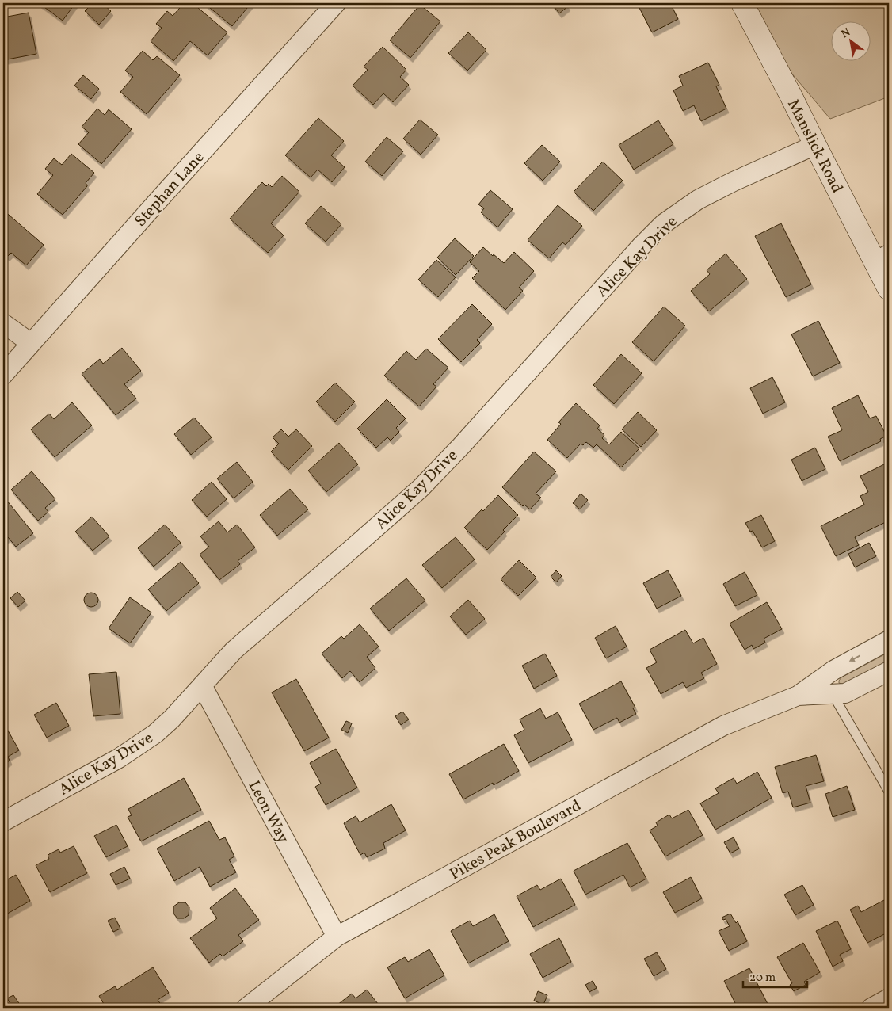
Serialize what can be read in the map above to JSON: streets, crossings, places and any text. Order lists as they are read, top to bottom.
{
  "streets": {
    "main road": ["Manslick Road"],
    "street": [
      "Stephan Lane",
      "Alice Kay Drive",
      "Leon Way",
      "Pikes Peak Boulevard"
    ]
  },
  "crossings": [
    ["Manslick Road", "Alice Kay Drive"],
    ["Alice Kay Drive", "Leon Way"],
    ["Leon Way", "Pikes Peak Boulevard"]
  ],
  "scale_bar": "20 m",
  "north": "top left"
}
